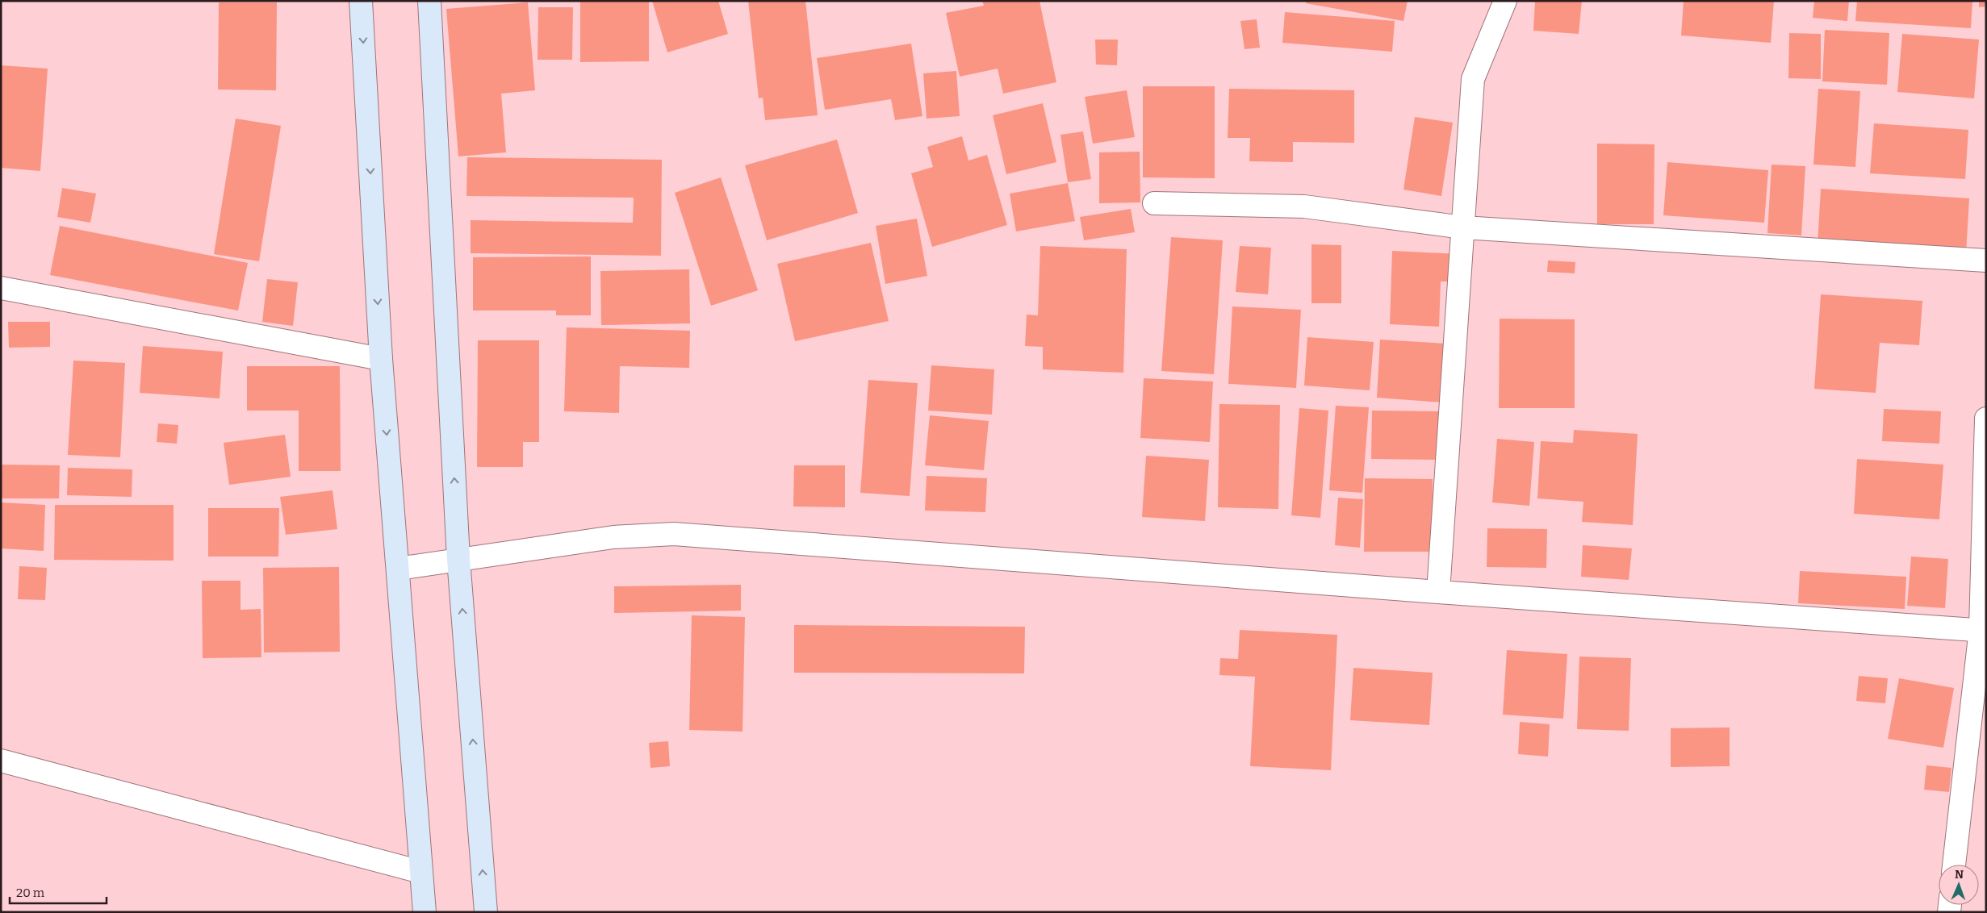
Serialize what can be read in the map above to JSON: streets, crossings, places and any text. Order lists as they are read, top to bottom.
{
  "scale_bar": "20 m",
  "north": "top"
}
